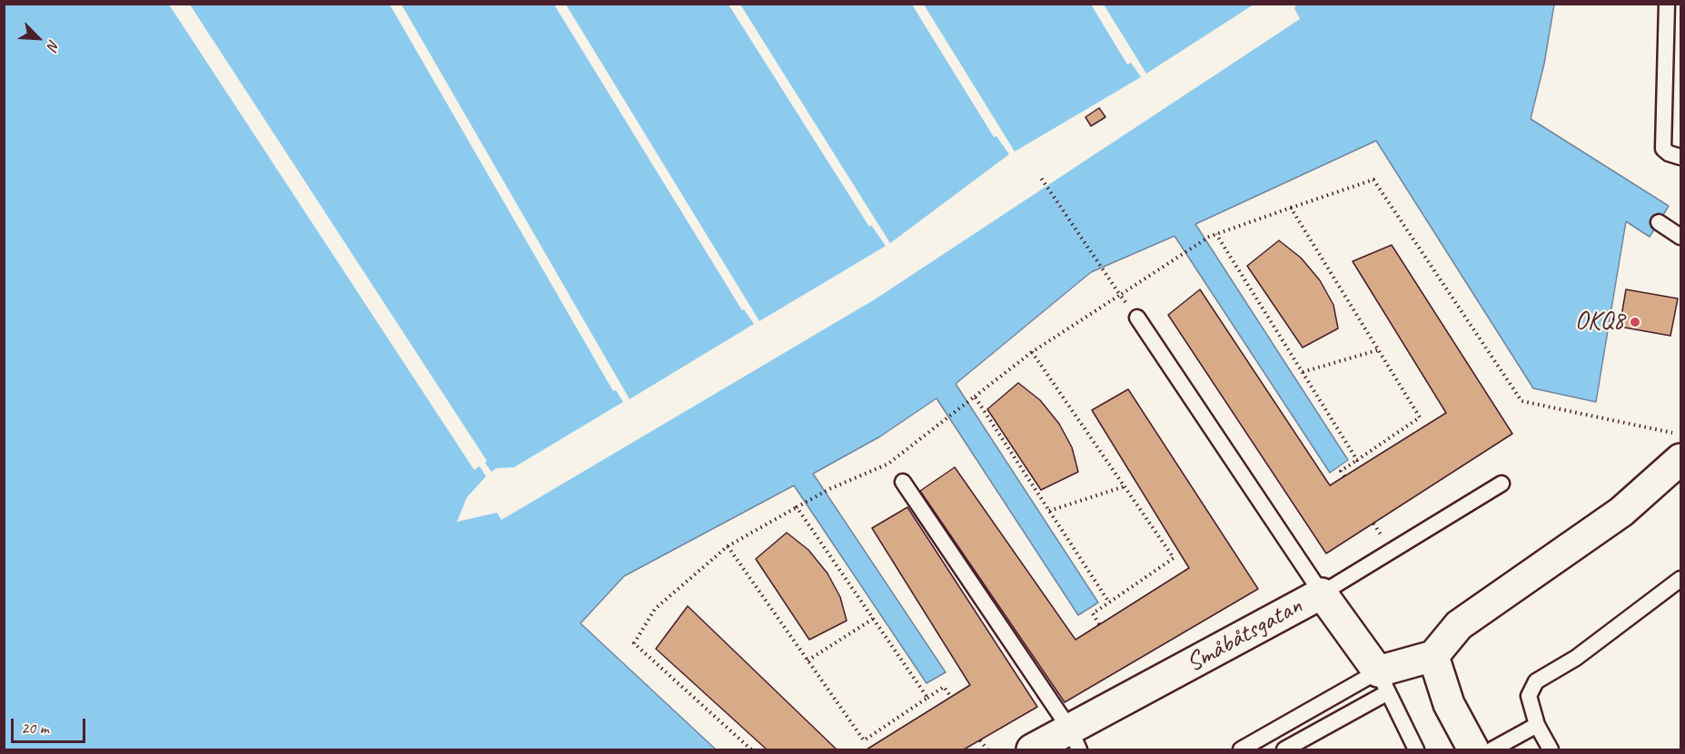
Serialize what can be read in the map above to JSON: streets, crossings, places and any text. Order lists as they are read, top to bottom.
{
  "streets": {
    "street": ["Småbåtsgatan"]
  },
  "places": ["OKQ8"],
  "scale_bar": "20 m",
  "north": "bottom right"
}
